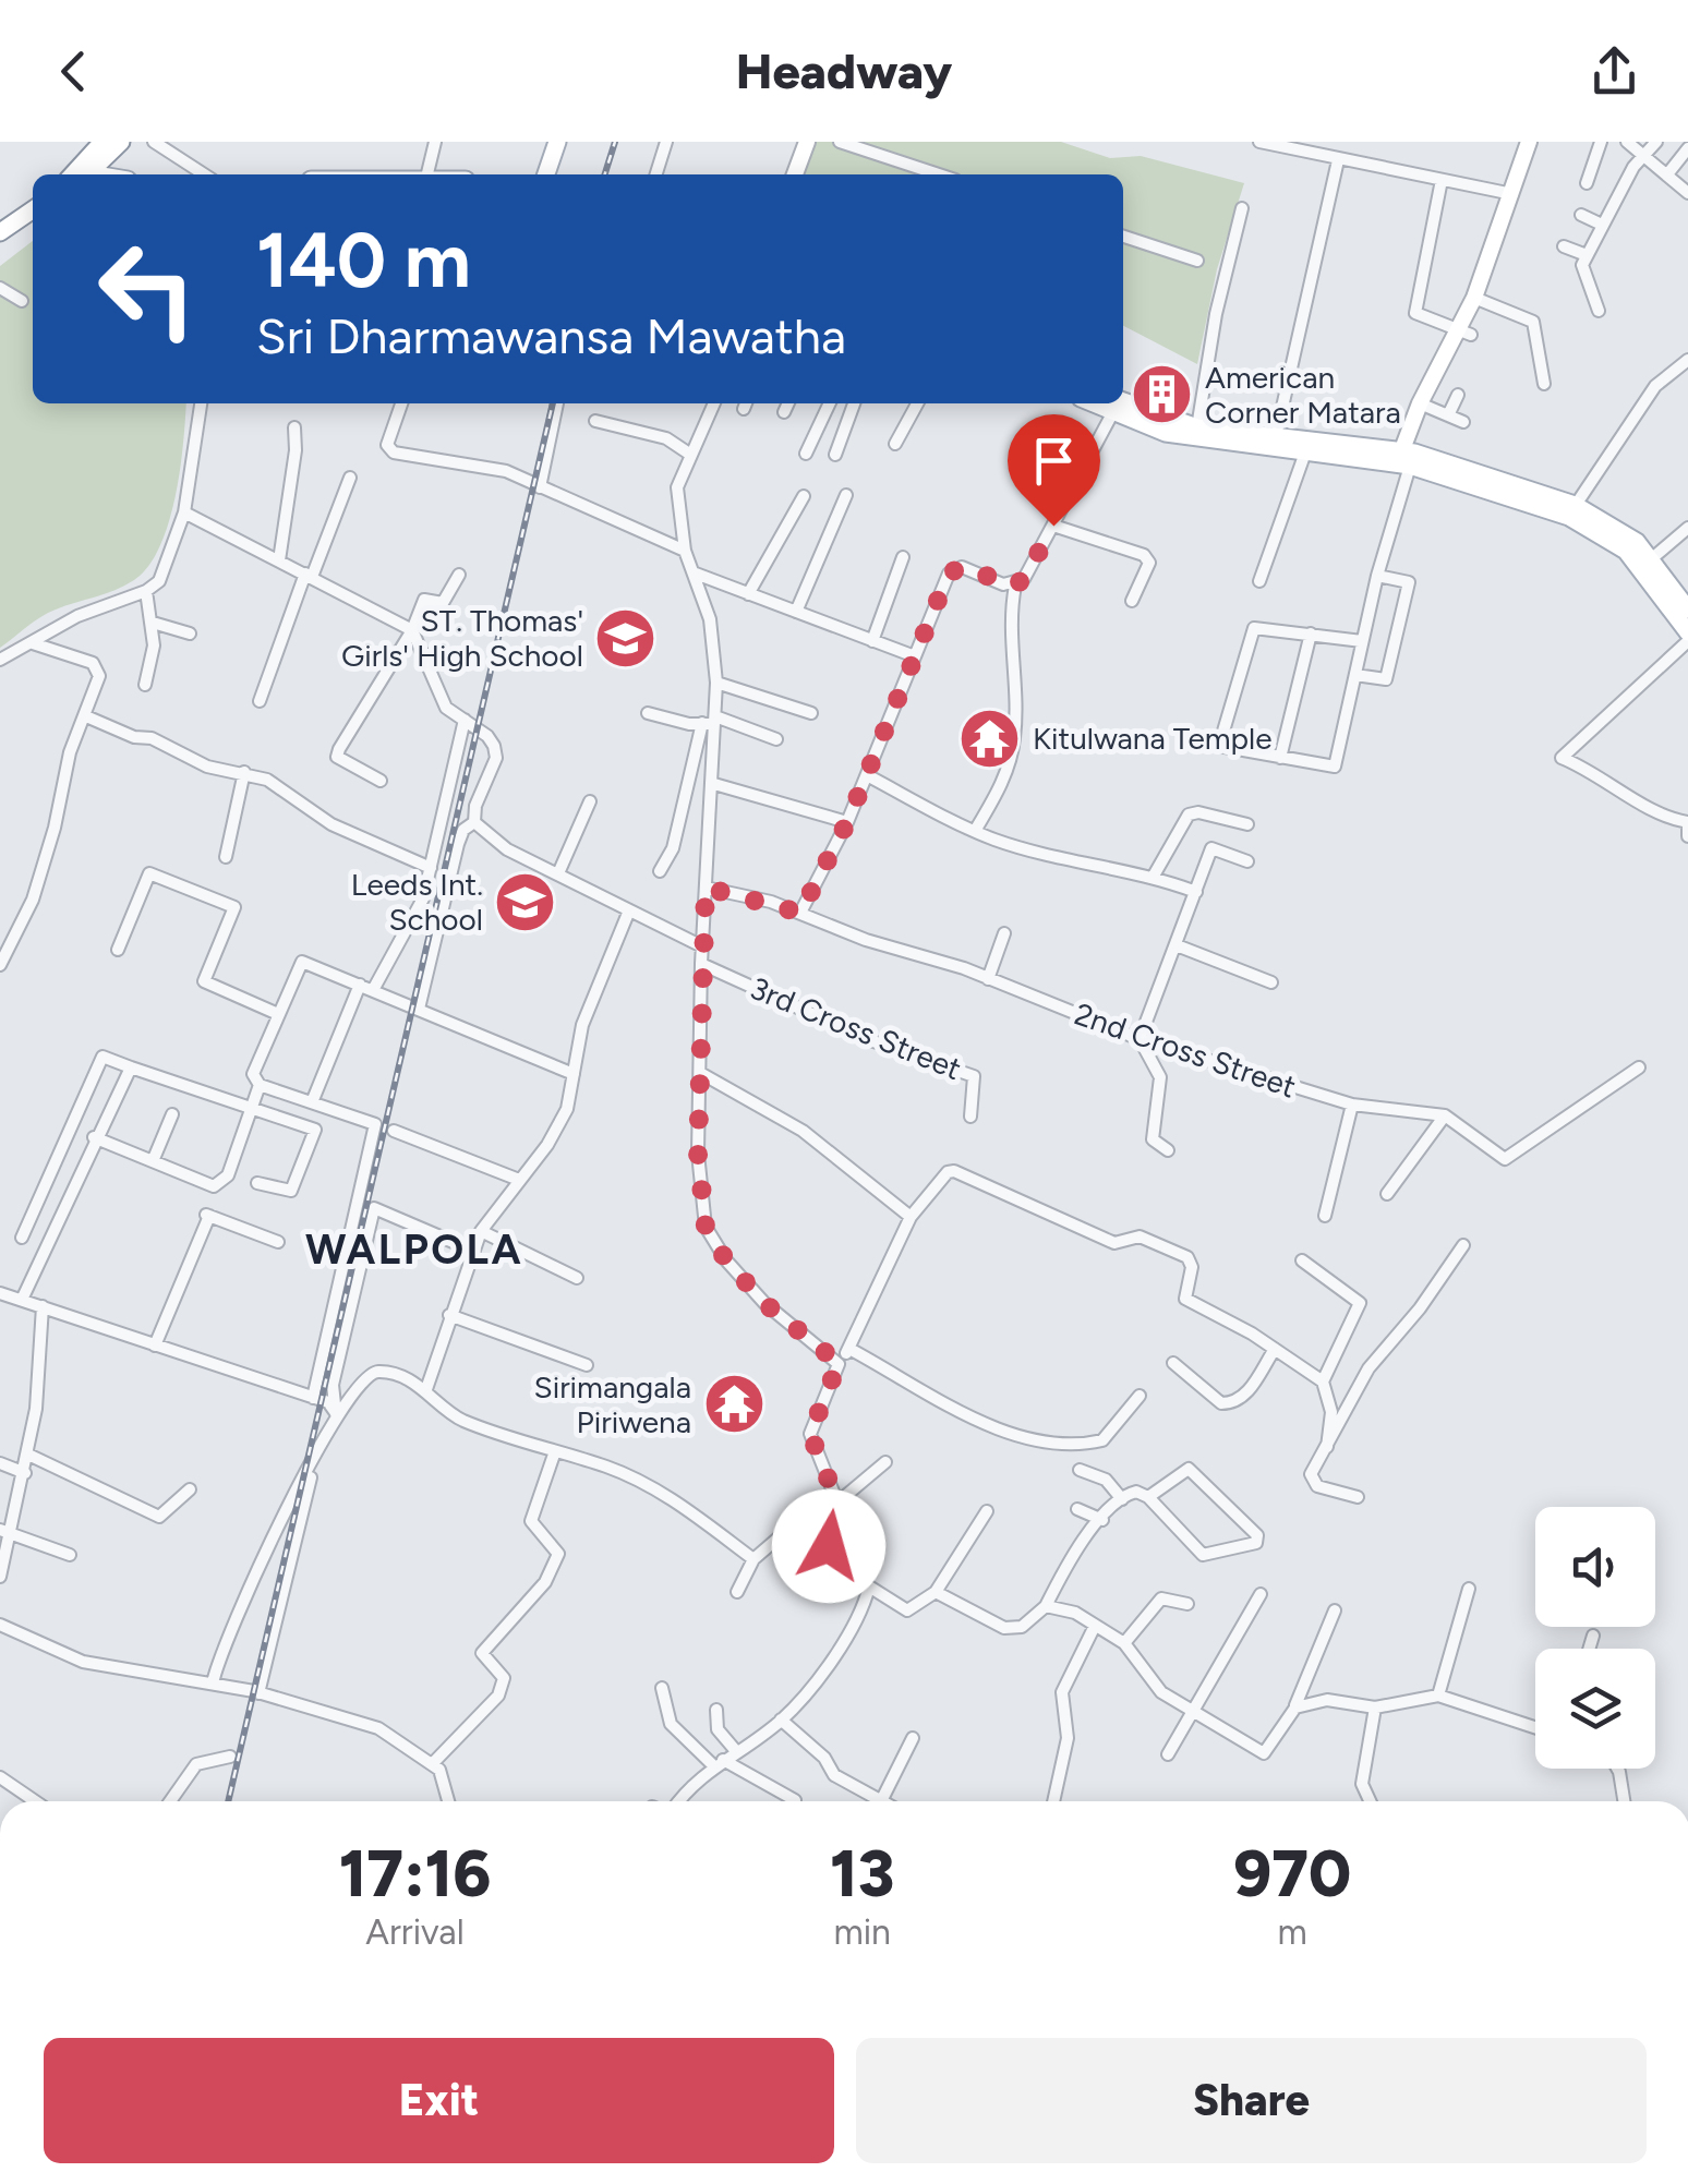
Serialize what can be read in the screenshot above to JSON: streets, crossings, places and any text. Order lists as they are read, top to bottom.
{
  "streets": {
    "street": ["3rd Cross Street", "2nd Cross Street"]
  },
  "districts": ["WALPOLA"],
  "places": {
    "building": ["American Corner Matara"],
    "school or university": ["ST. Thomas' Girls' High School", "Leeds Int. School"],
    "temple": ["Kitulwana Temple", "Sirimangala Piriwena"]
  },
  "page": {
    "header": "Headway",
    "turn": ["140 m", "Sri Dharmawansa Mawatha"],
    "eta": [
      "17:16",
      "Arrival",
      "13",
      "min",
      "970",
      "m"
    ],
    "buttons": ["Exit", "Share"]
  }
}
